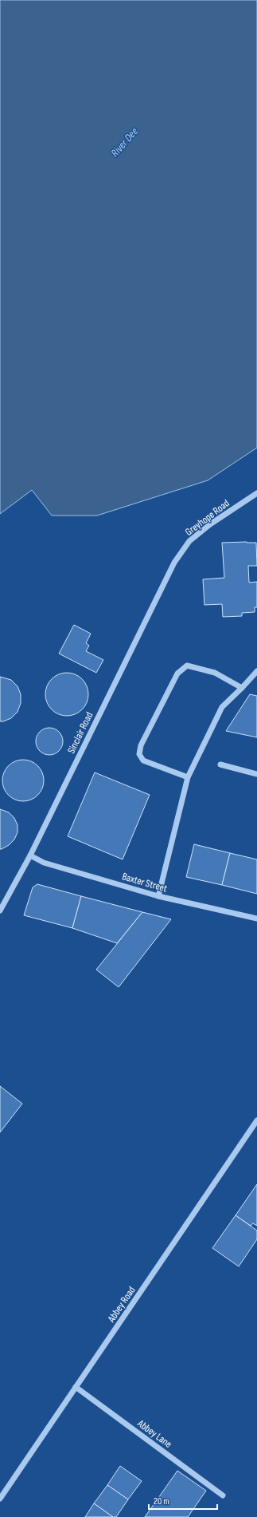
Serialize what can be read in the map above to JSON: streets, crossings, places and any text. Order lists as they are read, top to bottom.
{
  "streets": {
    "street": [
      "Greyhope Road",
      "Sinclair Road",
      "Baxter Street",
      "Abbey Road",
      "Abbey Lane"
    ]
  },
  "crossings": [
    ["Greyhope Road", "Sinclair Road"],
    ["Sinclair Road", "Baxter Street"],
    ["Abbey Road", "Abbey Lane"]
  ],
  "water": ["River Dee"],
  "scale_bar": "20 m"
}
